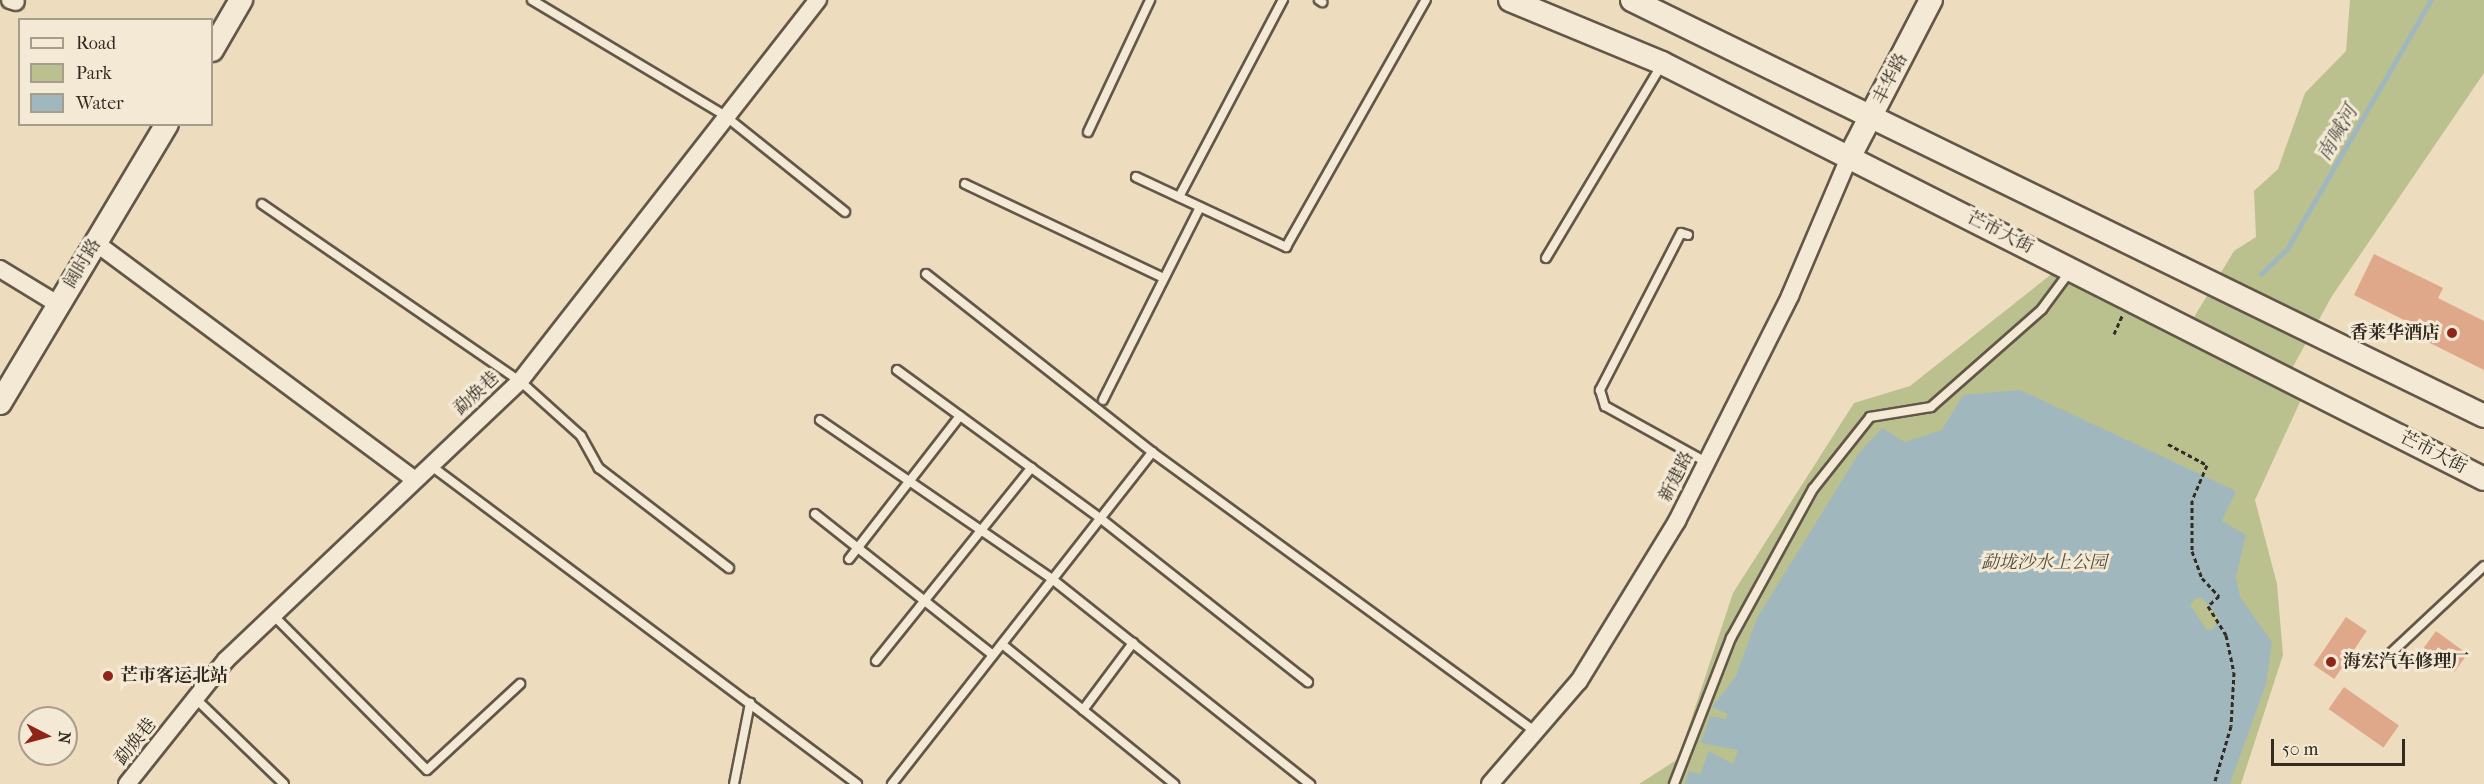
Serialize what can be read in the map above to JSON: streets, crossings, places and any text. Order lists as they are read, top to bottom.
{
  "streets": {
    "main road": ["丰华路", "芒市大街", "阔时路"],
    "street": ["勐焕巷", "新建路"]
  },
  "crossings": [
    ["丰华路", "芒市大街"],
    ["丰华路", "新建路"],
    ["芒市大街", "新建路"]
  ],
  "water": ["南喊河"],
  "parks": ["勐垅沙水上公园"],
  "places": ["香莱华酒店", "海宏汽车修理厂", "芒市客运北站"],
  "legend": ["Road", "Park", "Water"],
  "scale_bar": "50 m",
  "north": "right"
}
